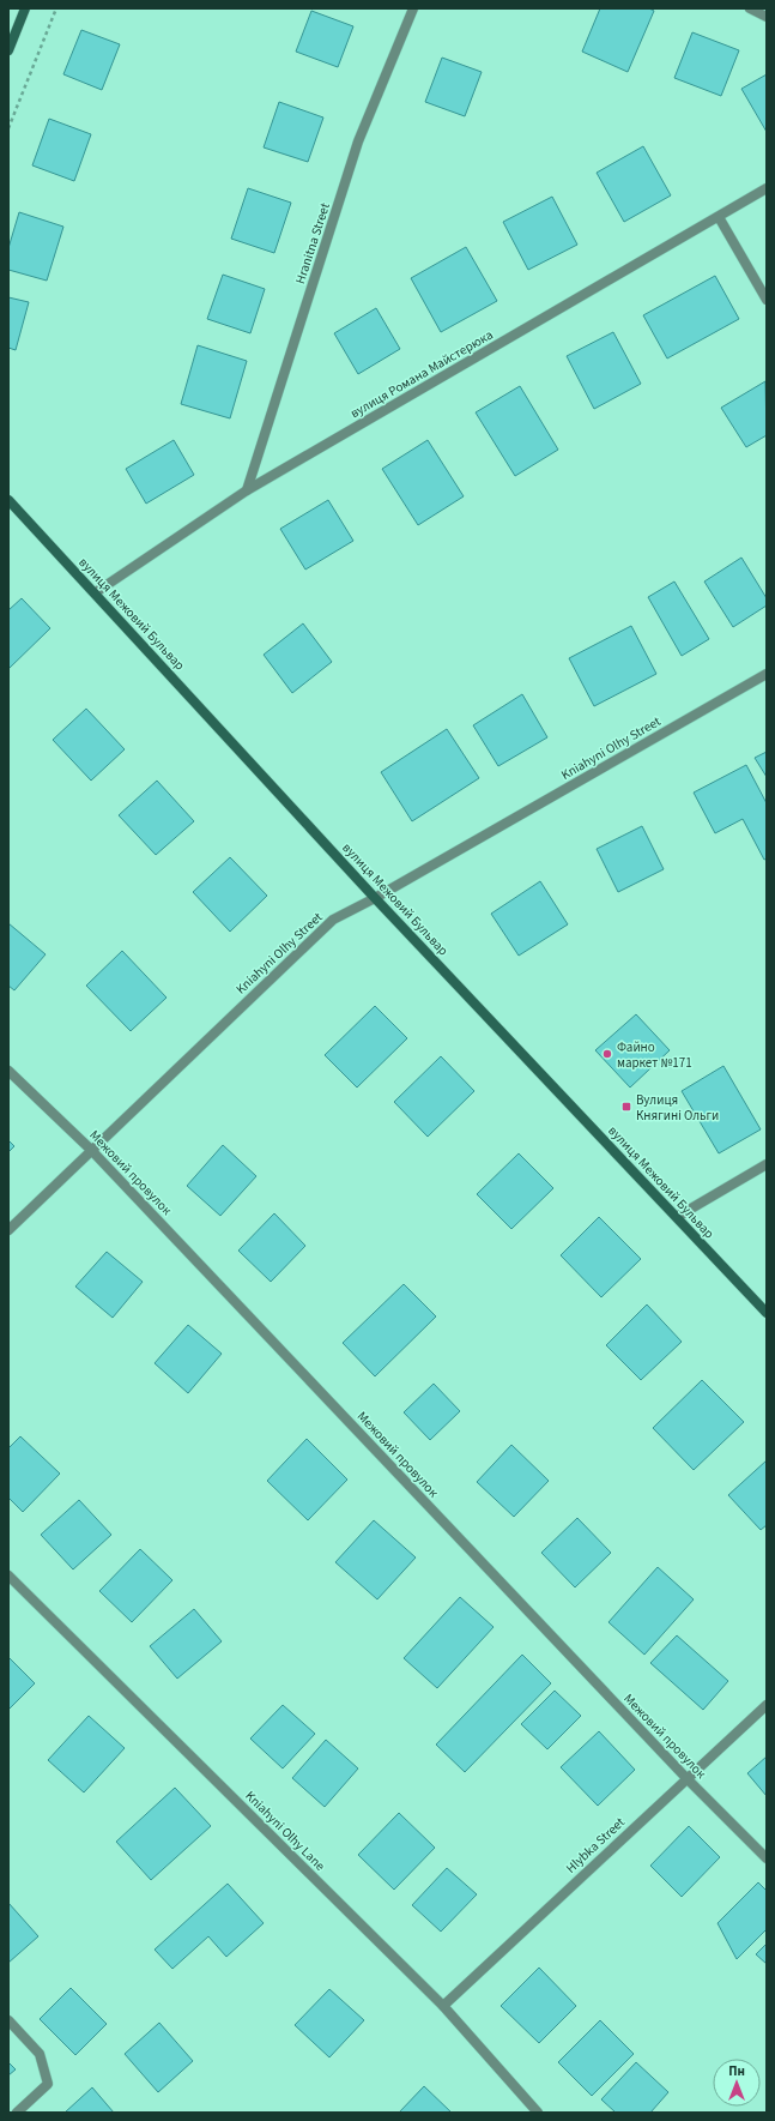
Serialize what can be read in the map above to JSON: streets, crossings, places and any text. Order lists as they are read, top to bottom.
{
  "streets": {
    "street": [
      "Hranitna Street",
      "вулиця Романа Майстерюка",
      "вулиця Межовий Бульвар",
      "Kniahyni Olhy Street",
      "Межовий провулок",
      "Kniahyni Olhy Lane",
      "Hlybka Street"
    ]
  },
  "crossings": [
    ["Hranitna Street", "вулиця Романа Майстерюка"],
    ["вулиця Романа Майстерюка", "вулиця Межовий Бульвар"],
    ["вулиця Межовий Бульвар", "Kniahyni Olhy Street"],
    ["Kniahyni Olhy Street", "Межовий провулок"],
    ["Межовий провулок", "Hlybka Street"],
    ["Kniahyni Olhy Lane", "Hlybka Street"]
  ],
  "places": {
    "other": ["Файно маркет №171"],
    "transit": ["Вулиця Княгині Ольги"]
  },
  "north": "top"
}
